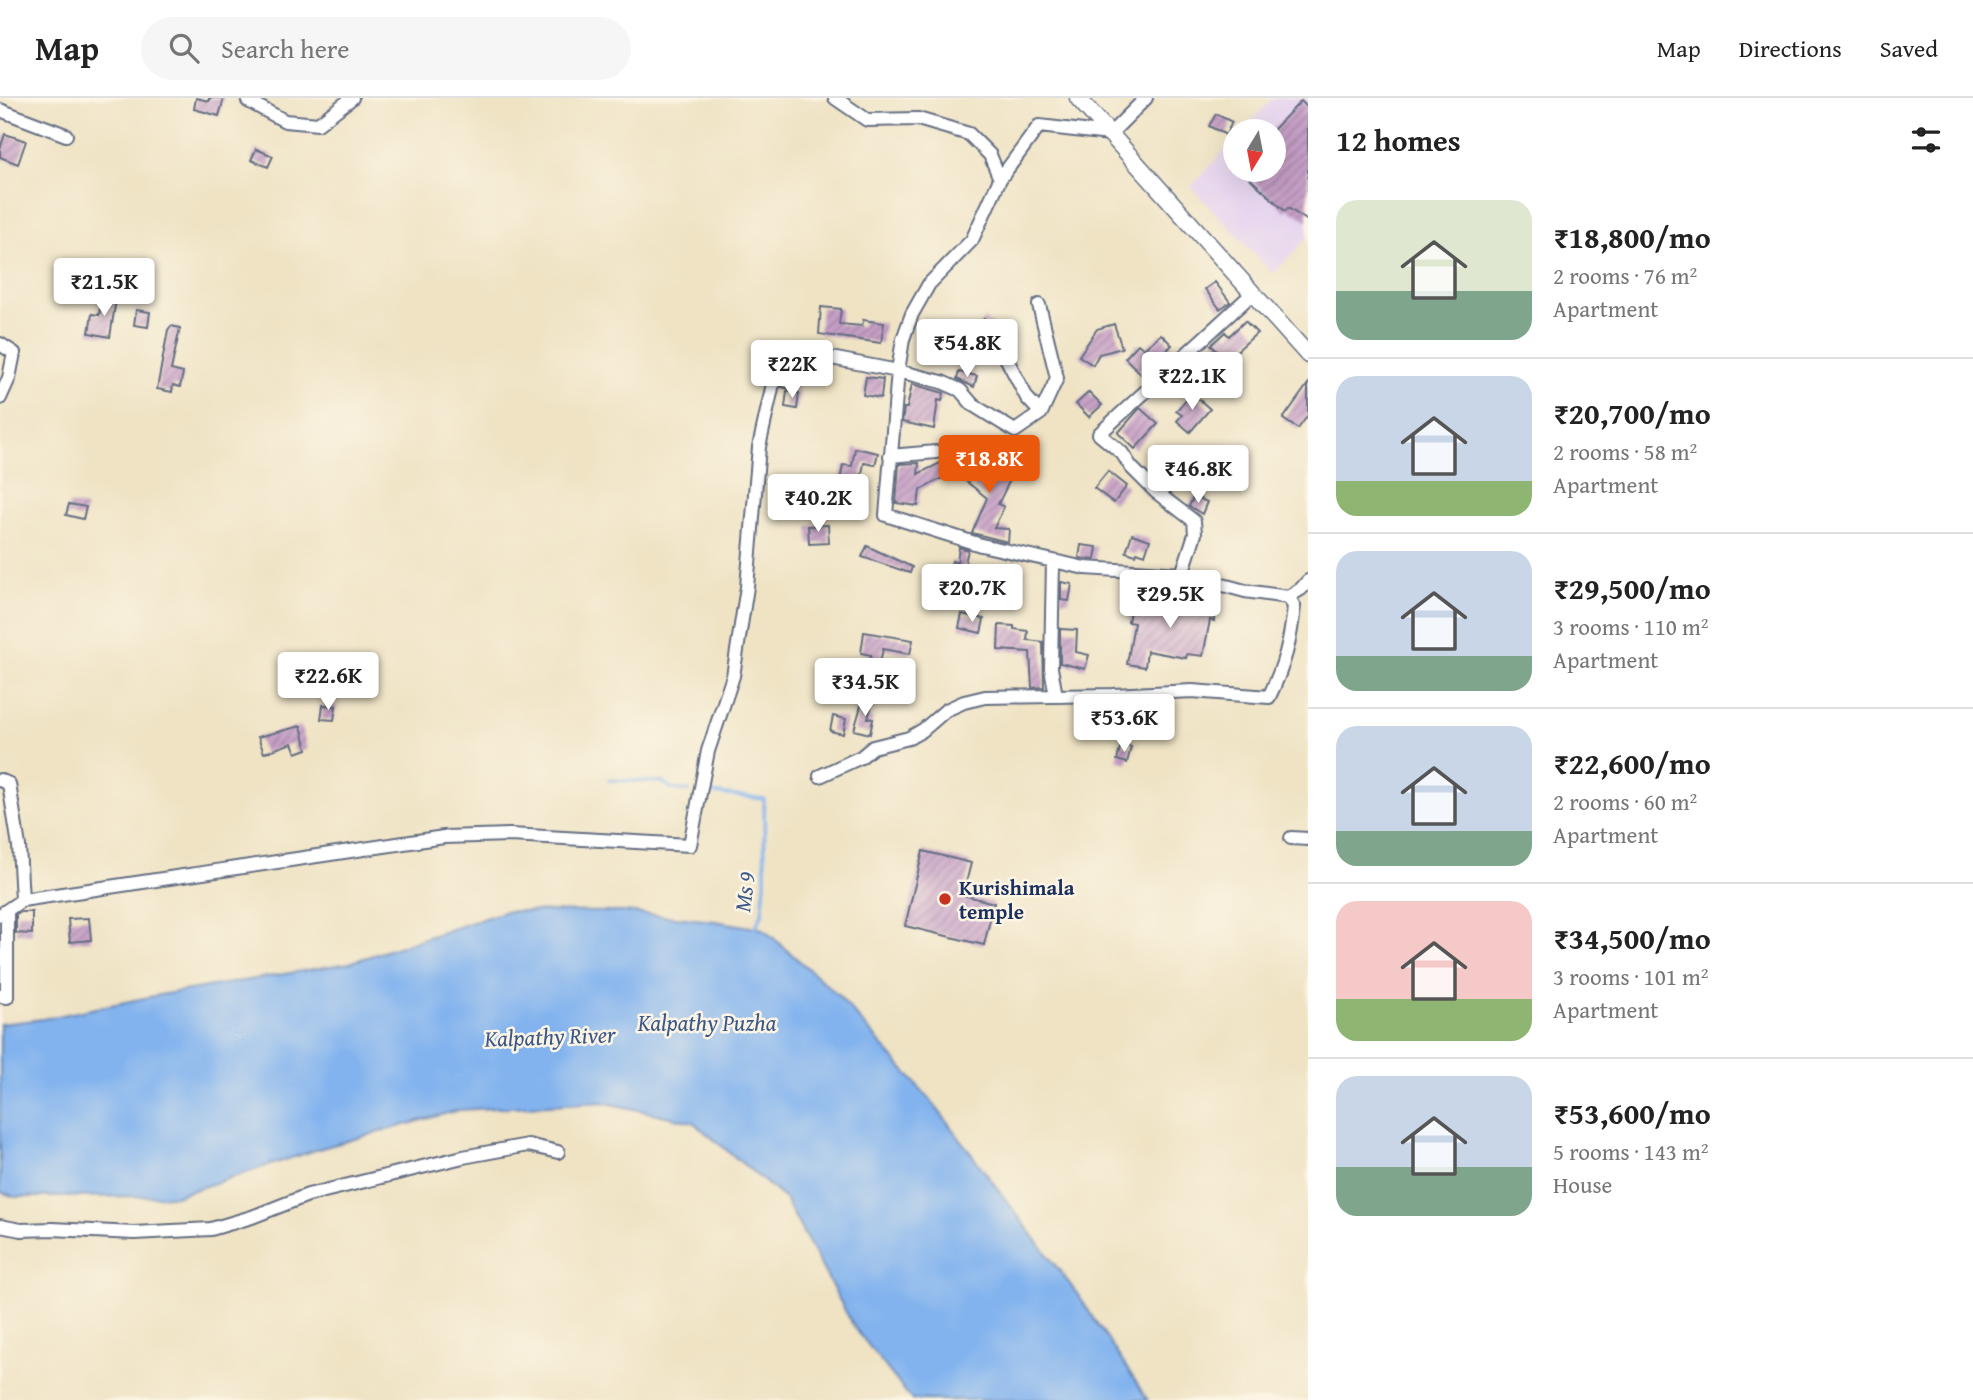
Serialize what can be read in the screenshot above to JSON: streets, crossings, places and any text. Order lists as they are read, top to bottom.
{
  "water": ["Ms 9", "Kalpathy Puzha", "Kalpathy River"],
  "places": ["Kurishimala temple"],
  "north": "bottom",
  "page": {
    "header": "Map",
    "search": "Search here",
    "nav": ["Map", "Directions", "Saved"],
    "heading": "12 homes",
    "list": [
      {
        "name": "₹18,800/mo",
        "note": "2 rooms · 76 m² · Apartment"
      },
      {
        "name": "₹20,700/mo",
        "note": "2 rooms · 58 m² · Apartment"
      },
      {
        "name": "₹29,500/mo",
        "note": "3 rooms · 110 m² · Apartment"
      },
      {
        "name": "₹22,600/mo",
        "note": "2 rooms · 60 m² · Apartment"
      },
      {
        "name": "₹34,500/mo",
        "note": "3 rooms · 101 m² · Apartment"
      },
      {
        "name": "₹53,600/mo",
        "note": "5 rooms · 143 m² · House"
      }
    ],
    "price": [
      "₹21.5K",
      "₹54.8K",
      "₹22K",
      "₹22.1K",
      "₹18.8K",
      "₹46.8K",
      "₹40.2K",
      "₹20.7K",
      "₹29.5K",
      "₹22.6K",
      "₹34.5K",
      "₹53.6K"
    ]
  }
}
